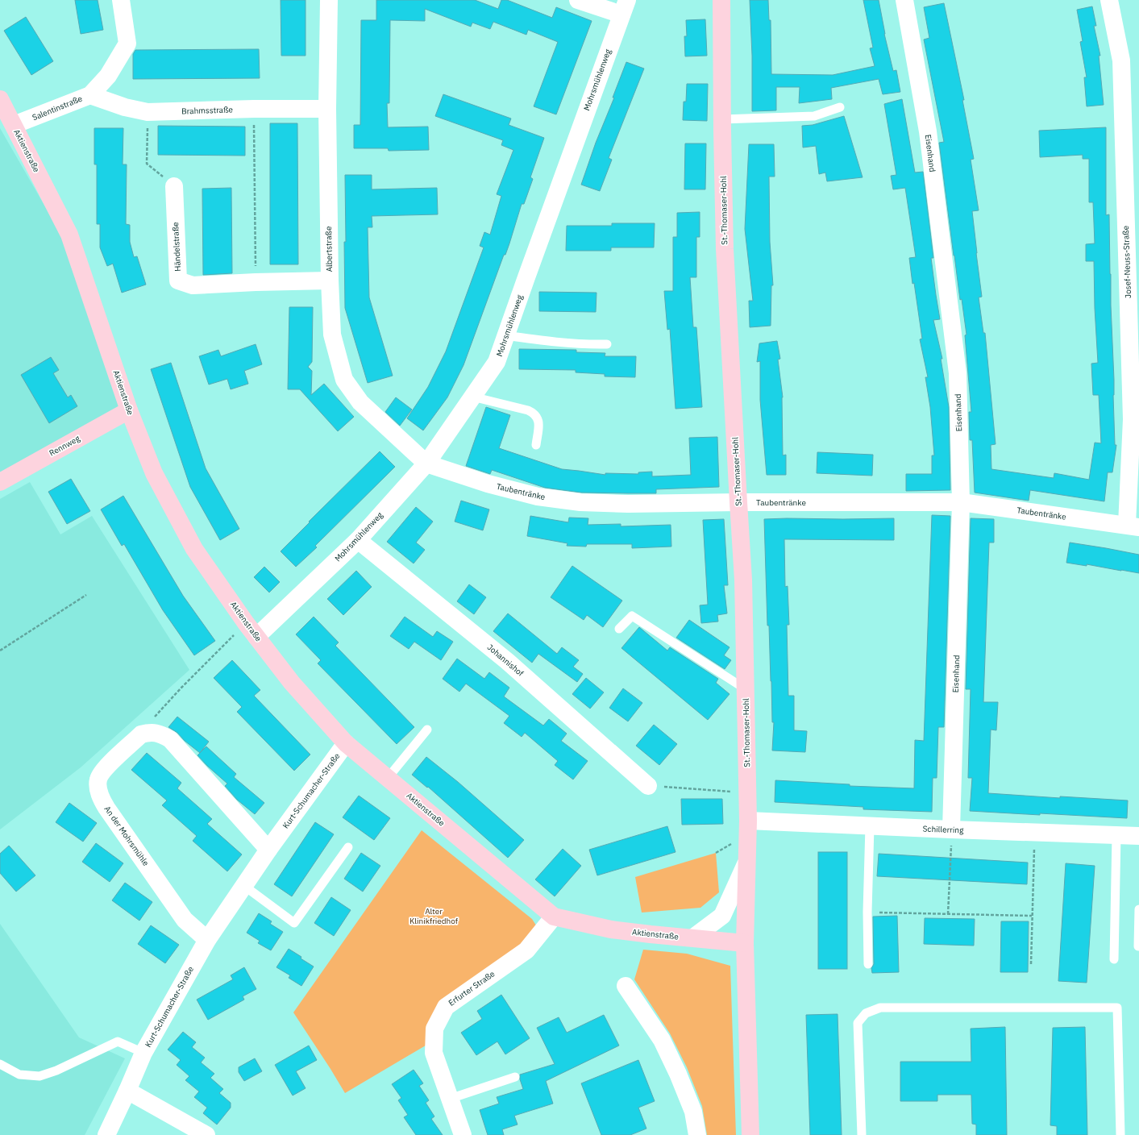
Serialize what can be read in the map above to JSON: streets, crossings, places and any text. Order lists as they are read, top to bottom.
{
  "streets": {
    "street": [
      "Mohrsmühlenweg",
      "Salentinstraße",
      "Brahmsstraße",
      "Aktienstraße",
      "Eisenhand",
      "St.-Thomaser-Hohl",
      "Händelstraße",
      "Albertstraße",
      "Josef-Neuss-Straße",
      "Rennweg",
      "Taubentränke",
      "Johannishof",
      "Kurt-Schumacher-Straße",
      "Schillerring",
      "An der Mohrsmühle",
      "Erfurter Straße"
    ]
  },
  "crossings": [
    ["Mohrsmühlenweg", "Aktienstraße"],
    ["Mohrsmühlenweg", "Albertstraße"],
    ["Mohrsmühlenweg", "Taubentränke"],
    ["Mohrsmühlenweg", "Johannishof"],
    ["Salentinstraße", "Brahmsstraße"],
    ["Salentinstraße", "Aktienstraße"],
    ["Brahmsstraße", "Albertstraße"],
    ["Aktienstraße", "St.-Thomaser-Hohl"],
    ["Aktienstraße", "Rennweg"],
    ["Aktienstraße", "Kurt-Schumacher-Straße"],
    ["Aktienstraße", "Erfurter Straße"],
    ["Eisenhand", "Taubentränke"],
    ["Eisenhand", "Schillerring"],
    ["St.-Thomaser-Hohl", "Taubentränke"],
    ["St.-Thomaser-Hohl", "Schillerring"],
    ["Händelstraße", "Albertstraße"],
    ["Albertstraße", "Taubentränke"],
    ["Josef-Neuss-Straße", "Taubentränke"],
    ["Kurt-Schumacher-Straße", "An der Mohrsmühle"]
  ],
  "parks": ["Alter Klinikfriedhof"]
}
